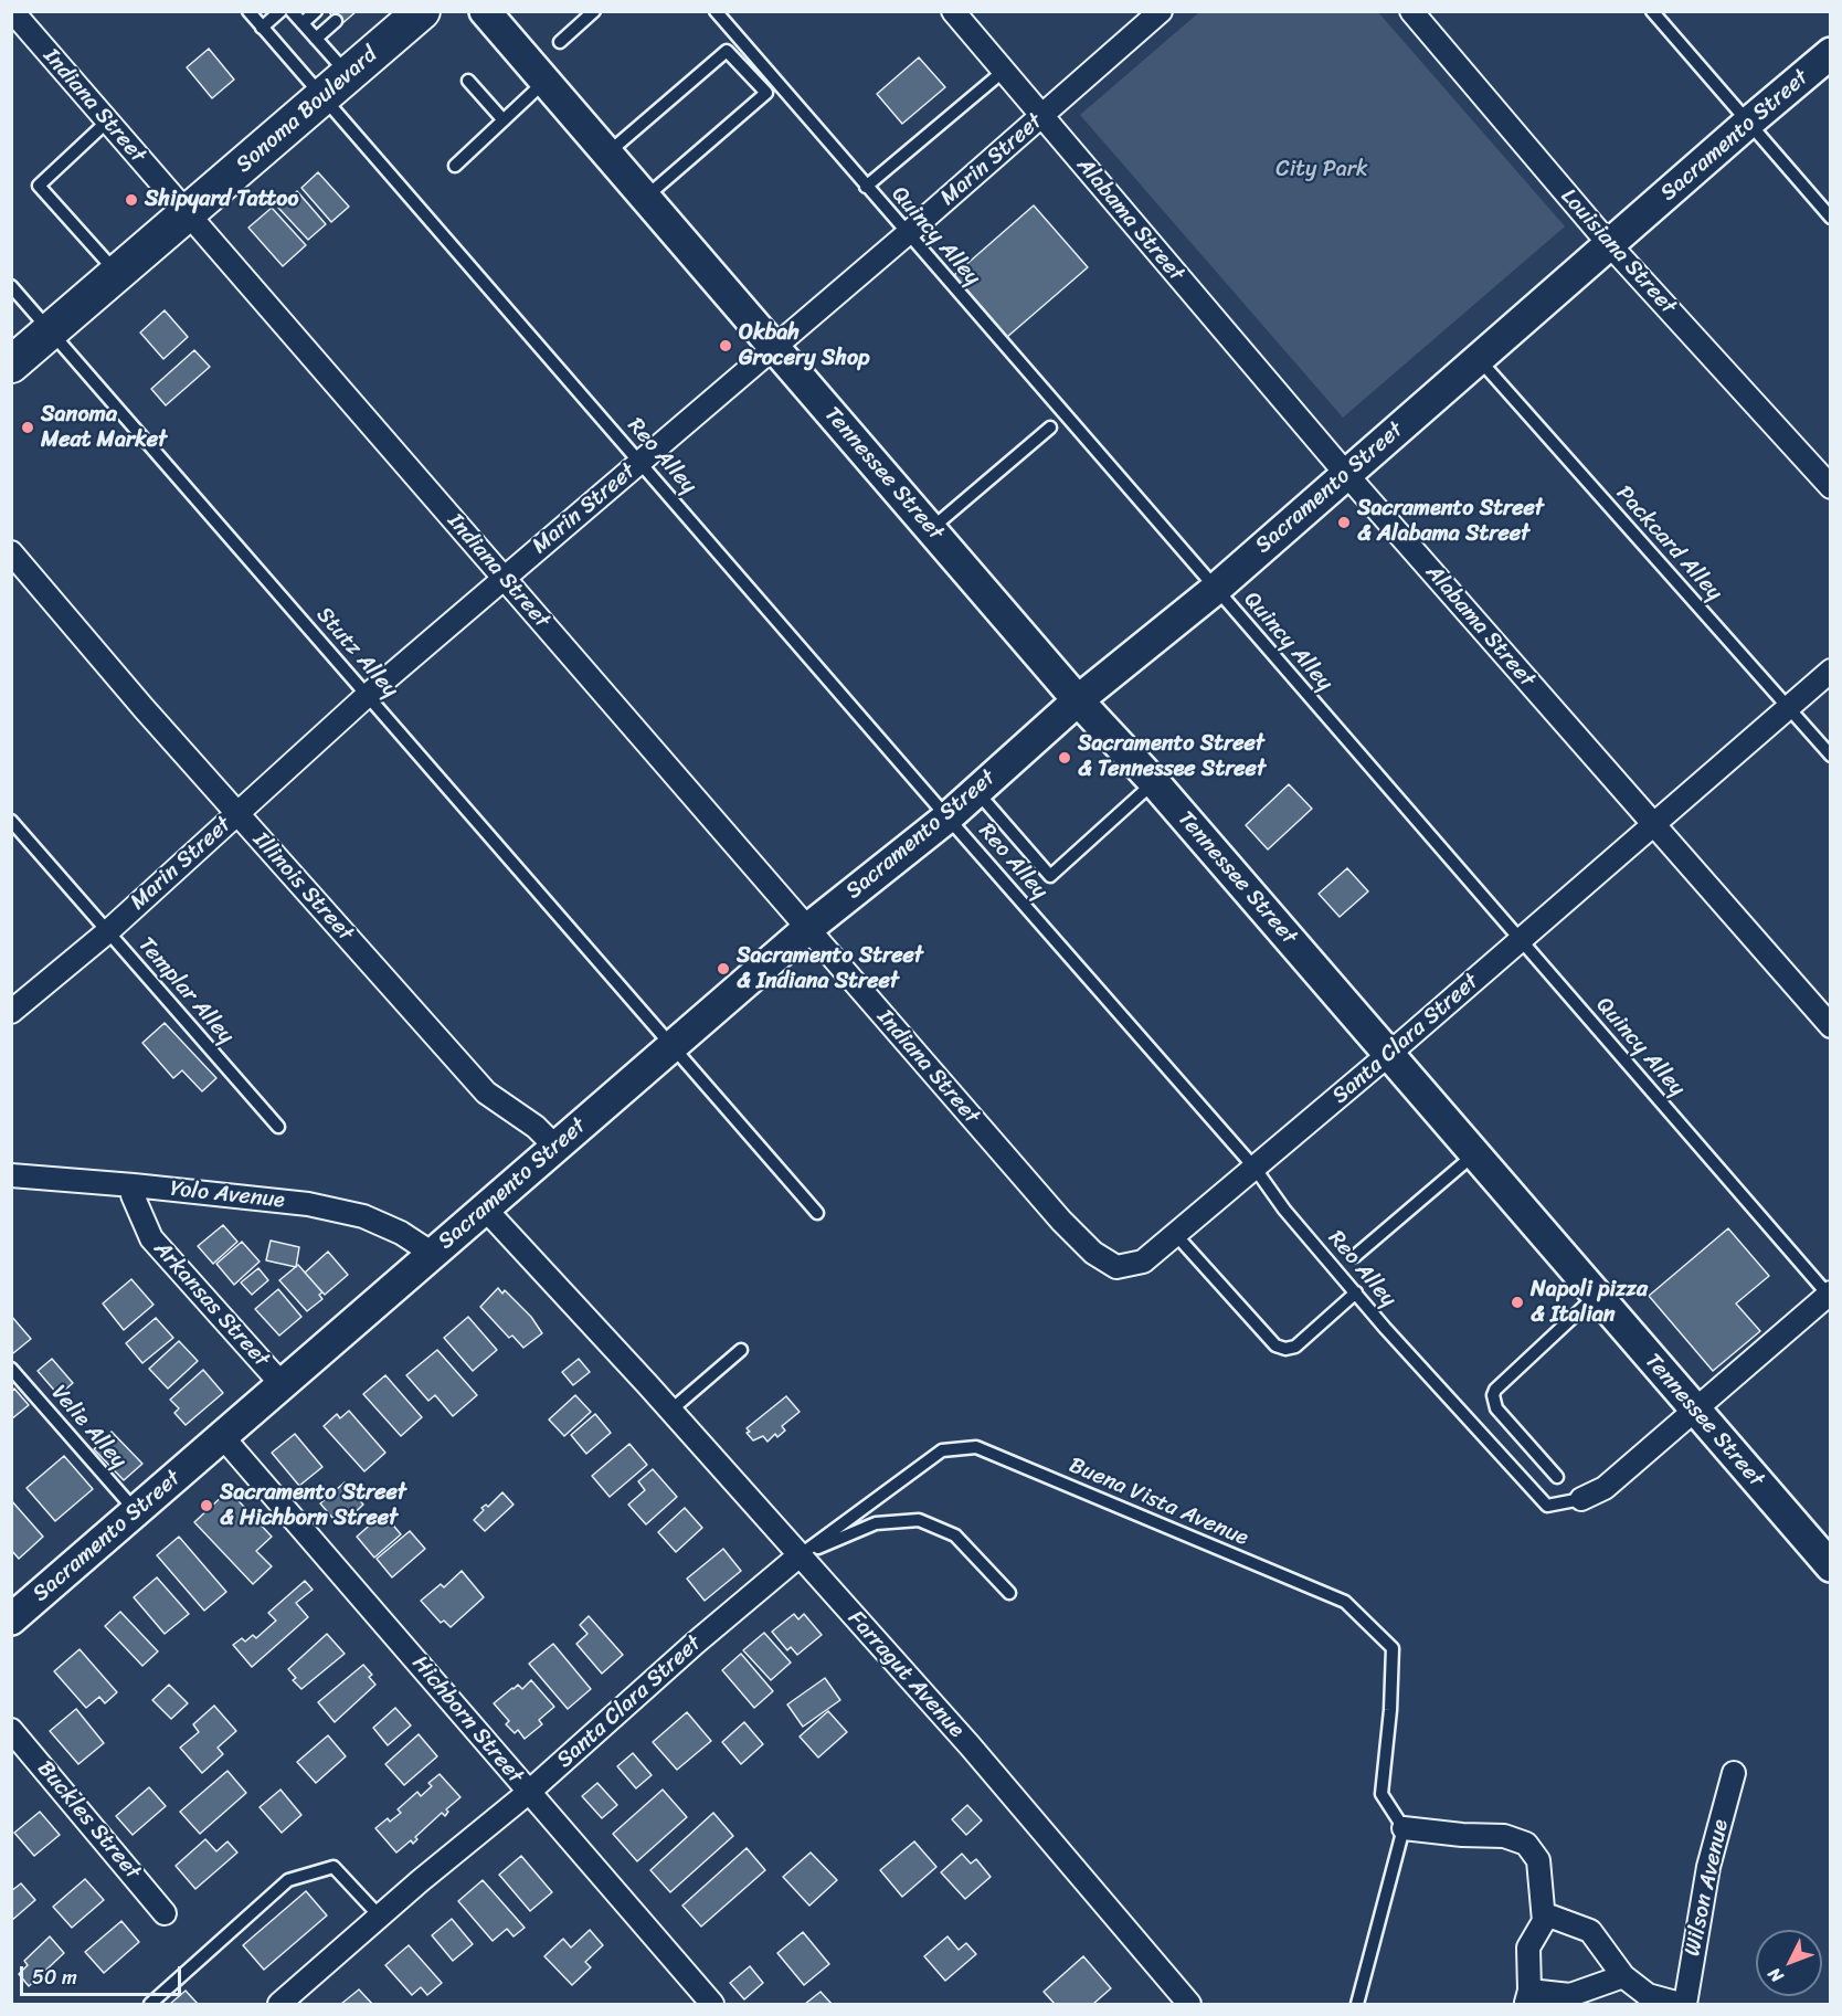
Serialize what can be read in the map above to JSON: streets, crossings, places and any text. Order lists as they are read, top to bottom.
{
  "streets": {
    "main road": ["Sonoma Boulevard", "Sacramento Street", "Tennessee Street"],
    "street": [
      "Indiana Street",
      "Marin Street",
      "Alabama Street",
      "Louisiana Street",
      "Illinois Street",
      "Santa Clara Street",
      "Yolo Avenue",
      "Arkansas Street",
      "Farragut Avenue",
      "Hichborn Street",
      "Buckles Street",
      "Wilson Avenue"
    ],
    "lane": [
      "Quincy Alley",
      "Reo Alley",
      "Packcard Alley",
      "Stutz Alley",
      "Templar Alley",
      "Velie Alley",
      "Buena Vista Avenue"
    ]
  },
  "crossings": [
    ["Indiana Street", "Sonoma Boulevard"],
    ["Indiana Street", "Sacramento Street"],
    ["Indiana Street", "Marin Street"],
    ["Indiana Street", "Santa Clara Street"],
    ["Sonoma Boulevard", "Reo Alley"],
    ["Sonoma Boulevard", "Stutz Alley"],
    ["Sacramento Street", "Alabama Street"],
    ["Sacramento Street", "Quincy Alley"],
    ["Sacramento Street", "Louisiana Street"],
    ["Sacramento Street", "Reo Alley"],
    ["Sacramento Street", "Tennessee Street"],
    ["Sacramento Street", "Packcard Alley"],
    ["Sacramento Street", "Stutz Alley"],
    ["Sacramento Street", "Illinois Street"],
    ["Sacramento Street", "Yolo Avenue"],
    ["Sacramento Street", "Arkansas Street"],
    ["Sacramento Street", "Velie Alley"],
    ["Sacramento Street", "Farragut Avenue"],
    ["Sacramento Street", "Hichborn Street"],
    ["Marin Street", "Alabama Street"],
    ["Marin Street", "Quincy Alley"],
    ["Marin Street", "Reo Alley"],
    ["Marin Street", "Tennessee Street"],
    ["Marin Street", "Stutz Alley"],
    ["Marin Street", "Illinois Street"],
    ["Marin Street", "Templar Alley"],
    ["Alabama Street", "Santa Clara Street"],
    ["Quincy Alley", "Santa Clara Street"],
    ["Reo Alley", "Santa Clara Street"],
    ["Tennessee Street", "Santa Clara Street"],
    ["Packcard Alley", "Santa Clara Street"],
    ["Santa Clara Street", "Buena Vista Avenue"],
    ["Santa Clara Street", "Farragut Avenue"],
    ["Santa Clara Street", "Hichborn Street"],
    ["Yolo Avenue", "Arkansas Street"],
    ["Buena Vista Avenue", "Farragut Avenue"]
  ],
  "parks": ["City Park"],
  "places": [
    "Shipyard Tattoo",
    "Okbah Grocery Shop",
    "Sanoma Meat Market",
    "Sacramento Street & Alabama Street",
    "Sacramento Street & Tennessee Street",
    "Sacramento Street & Indiana Street",
    "Napoli pizza & Italian",
    "Sacramento Street & Hichborn Street"
  ],
  "scale_bar": "50 m",
  "north": "bottom left"
}
